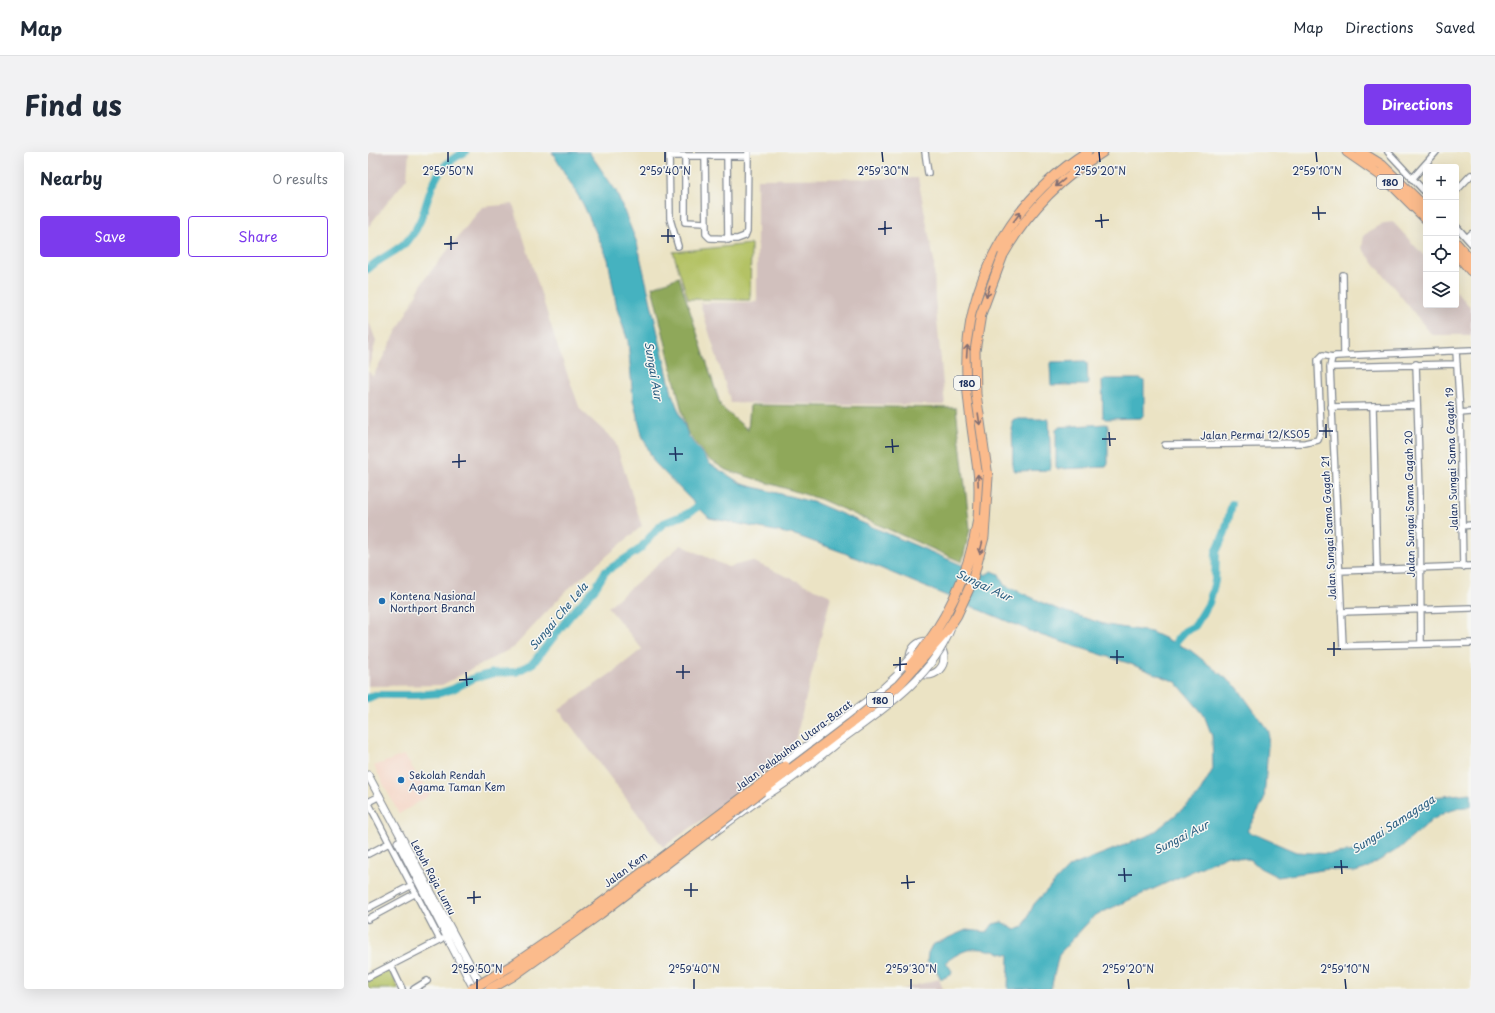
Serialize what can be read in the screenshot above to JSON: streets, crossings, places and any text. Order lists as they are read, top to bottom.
{
  "streets": {
    "main road": ["180", "Jalan Pelabuhan Utara-Barat"],
    "street": [
      "Jalan Permai 12/KS05",
      "Jalan Sungai Sama Gagah 19",
      "Jalan Sungai Sama Gagah 20",
      "Jalan Sungai Sama Gagah 21",
      "Jalan Kem",
      "Lebuh Raja Lumu"
    ]
  },
  "crossings": [
    ["Jalan Permai 12/KS05", "Jalan Sungai Sama Gagah 21"],
    ["Jalan Sungai Sama Gagah 20", "Jalan Sungai Sama Gagah 21"],
    ["Jalan Pelabuhan Utara-Barat", "Jalan Kem"],
    ["Jalan Pelabuhan Utara-Barat", "Lebuh Raja Lumu"],
    ["Jalan Kem", "Lebuh Raja Lumu"]
  ],
  "water": ["Sungai Aur", "Sungai Che Lela", "Sungai Samagaga"],
  "places": ["Kontena Nasional Northport Branch", "Sekolah Rendah Agama Taman Kem"],
  "page": {
    "header": "Map",
    "nav": ["Map", "Directions", "Saved"],
    "title": "Find us",
    "buttons": [
      "Directions",
      ["Save", "Share"]
    ],
    "heading": ["Nearby", "0 results"],
    "map_buttons": ["+", "−"]
  },
  "coordinates": [
    "2°59'50\"N",
    "2°59'40\"N",
    "2°59'30\"N",
    "2°59'20\"N",
    "2°59'10\"N"
  ]
}
